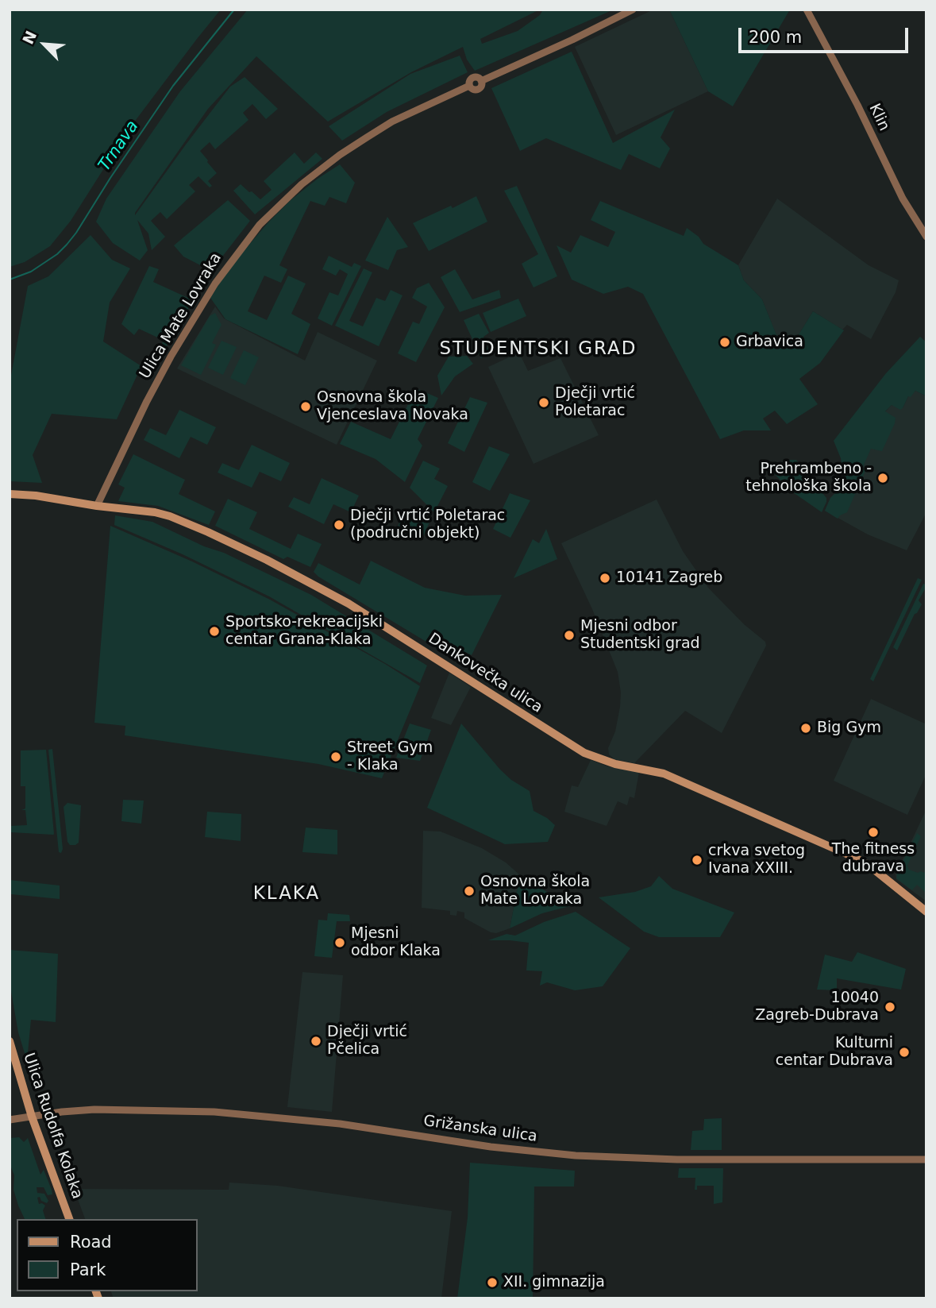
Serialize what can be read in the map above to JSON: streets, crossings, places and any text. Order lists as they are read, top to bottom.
{
  "streets": {
    "main road": ["Dankovečka ulica", "Ulica Rudolfa Kolaka"],
    "street": ["Klin", "Ulica Mate Lovraka", "Grižanska ulica"]
  },
  "crossings": [
    ["Ulica Mate Lovraka", "Dankovečka ulica"],
    ["Ulica Rudolfa Kolaka", "Grižanska ulica"]
  ],
  "districts": ["STUDENTSKI GRAD", "KLAKA"],
  "water": ["Trnava"],
  "places": [
    "Grbavica",
    "Dječji vrtić Poletarac",
    "Osnovna škola Vjenceslava Novaka",
    "Prehrambeno - tehnološka škola",
    "Dječji vrtić Poletarac (područni objekt)",
    "10141 Zagreb",
    "Sportsko-rekreacijski centar Grana-Klaka",
    "Mjesni odbor Studentski grad",
    "Big Gym",
    "Street Gym - Klaka",
    "The fitness dubrava",
    "crkva svetog Ivana XXIII.",
    "Osnovna škola Mate Lovraka",
    "Mjesni odbor Klaka",
    "10040 Zagreb-Dubrava",
    "Dječji vrtić Pčelica",
    "Kulturni centar Dubrava",
    "XII. gimnazija"
  ],
  "legend": ["Road", "Park"],
  "scale_bar": "200 m",
  "north": "top left"
}
